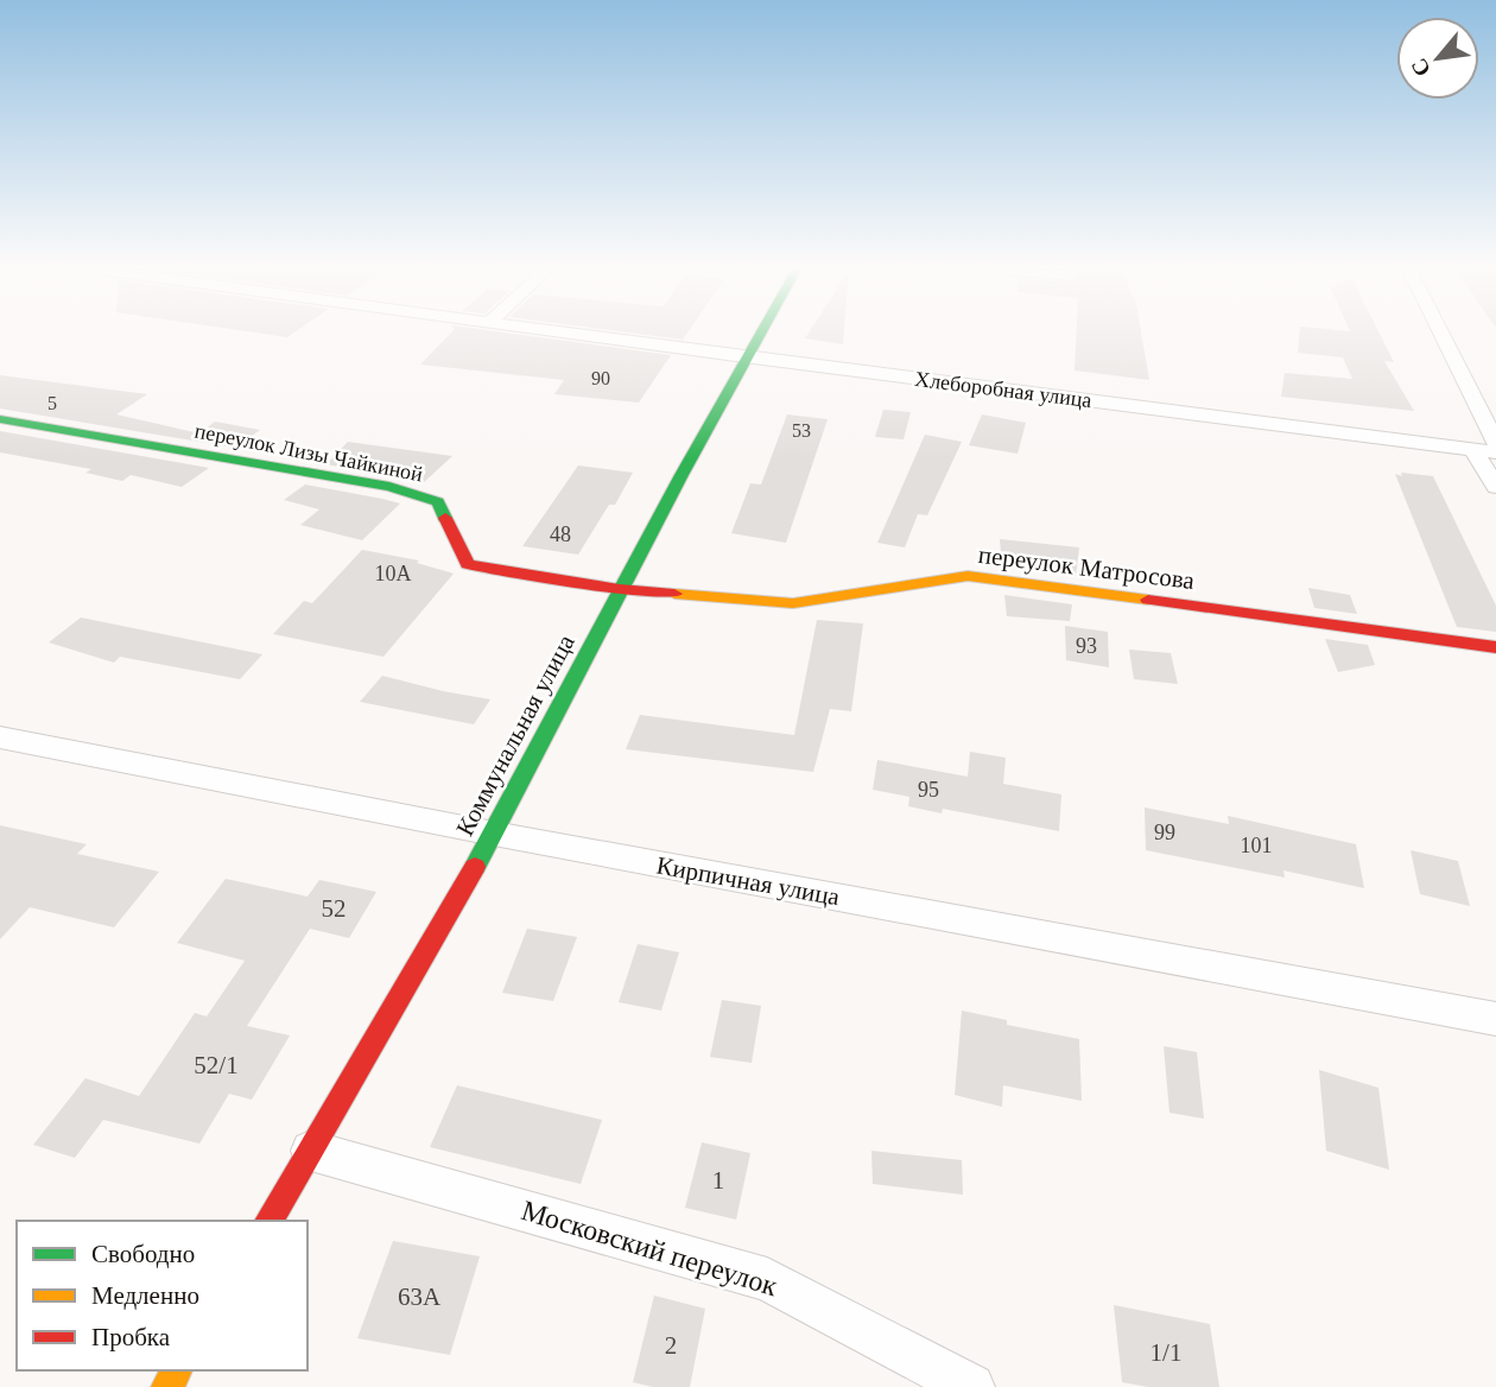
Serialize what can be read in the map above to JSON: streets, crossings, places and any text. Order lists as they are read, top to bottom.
{
  "streets": {
    "street": [
      "Хлеборобная улица",
      "переулок Лизы Чайкиной",
      "переулок Матросова",
      "Коммунальная улица",
      "Кирпичная улица",
      "Московский переулок"
    ]
  },
  "crossings": [
    ["Хлеборобная улица", "Коммунальная улица"],
    ["переулок Лизы Чайкиной", "переулок Матросова"],
    ["переулок Лизы Чайкиной", "Коммунальная улица"],
    ["переулок Матросова", "Коммунальная улица"],
    ["Коммунальная улица", "Кирпичная улица"],
    ["Коммунальная улица", "Московский переулок"]
  ],
  "house_numbers": [
    "90",
    "5",
    "53",
    "48",
    "10А",
    "93",
    "95",
    "99",
    "101",
    "52",
    "52/1",
    "1",
    "63А",
    "2",
    "1/1"
  ],
  "legend": ["Свободно", "Медленно", "Пробка"],
  "north": "bottom left"
}
